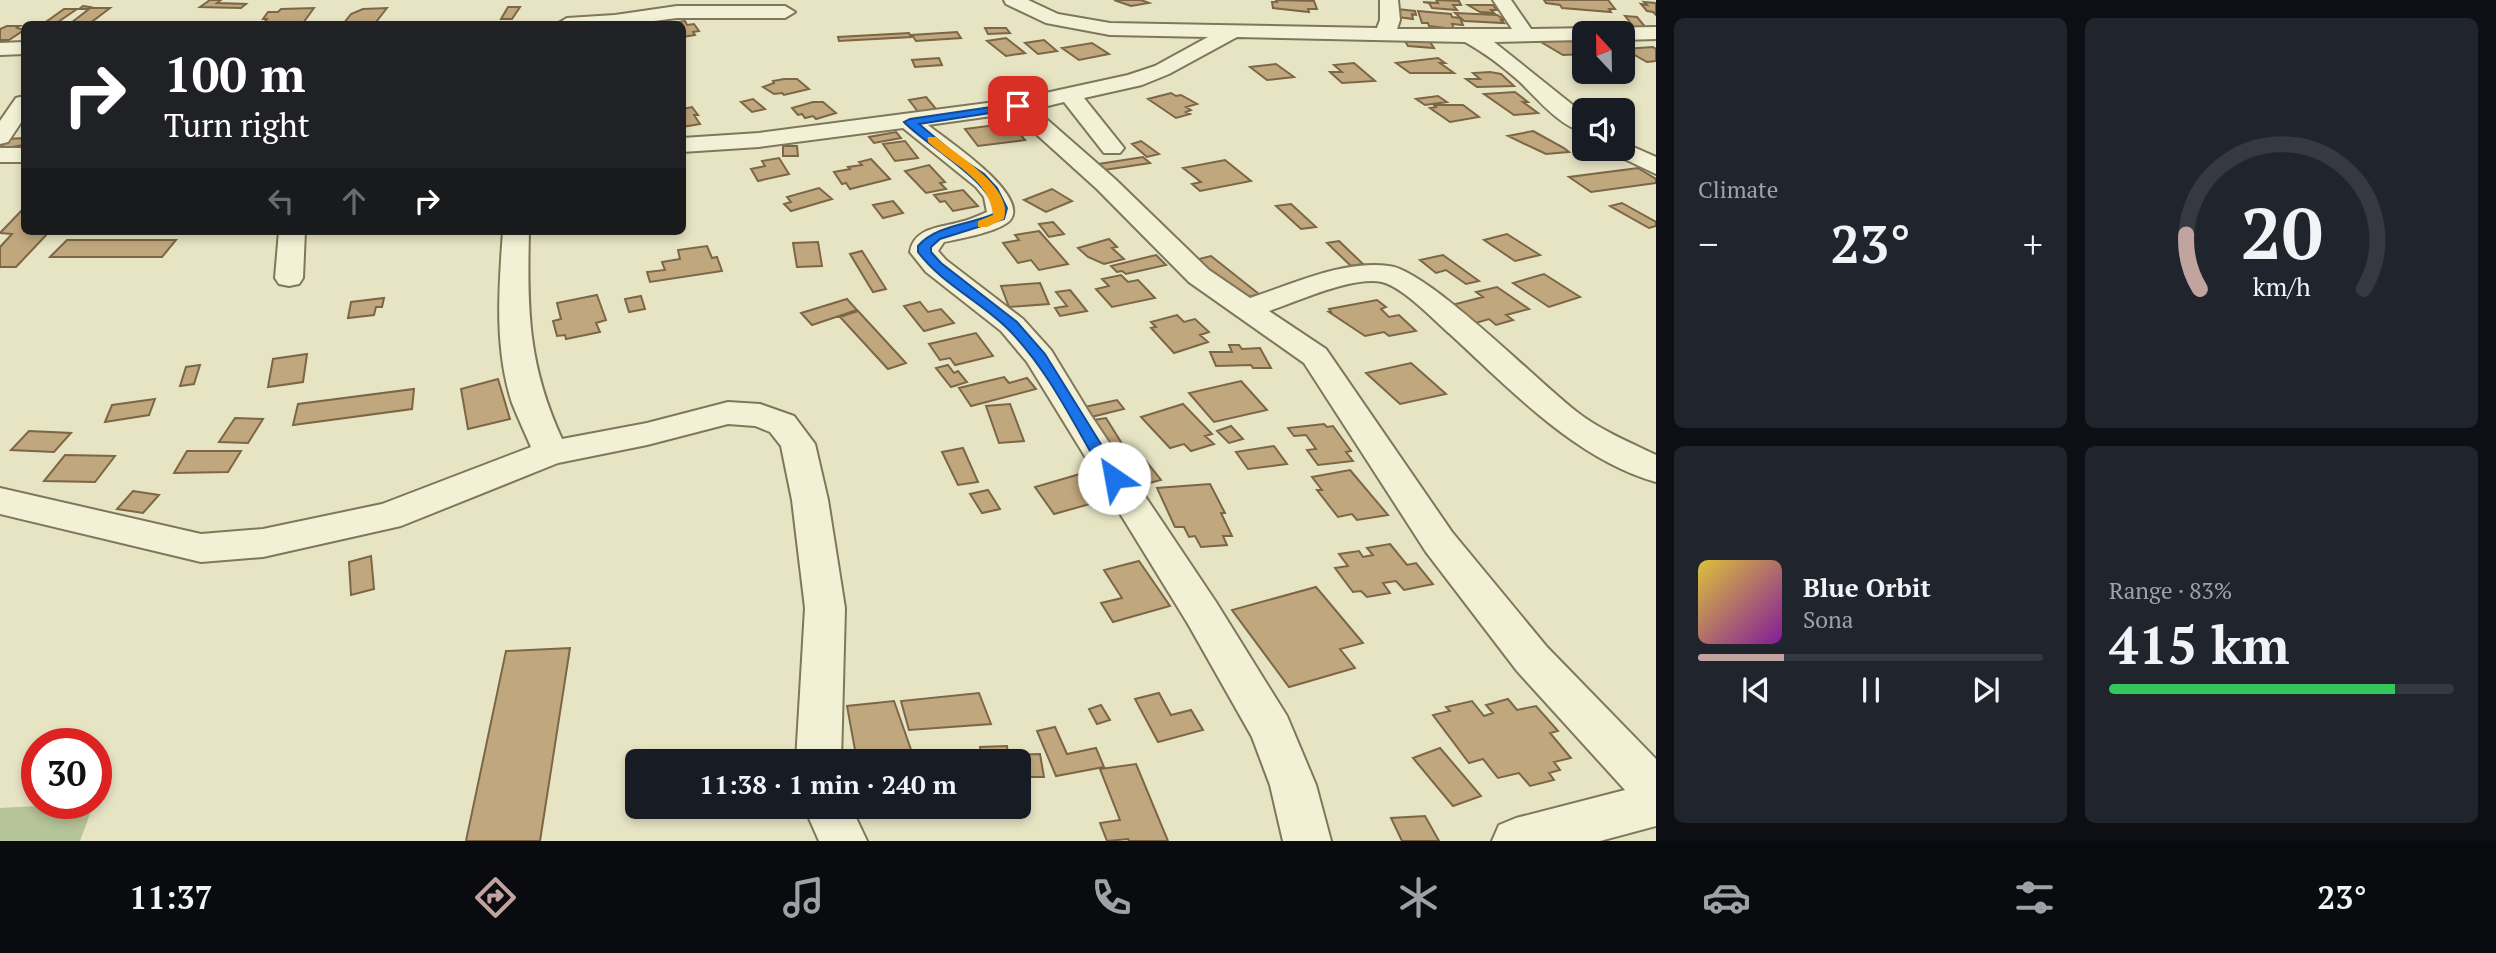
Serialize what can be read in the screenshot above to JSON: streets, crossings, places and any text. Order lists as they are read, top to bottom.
{
  "north": "top",
  "page": {
    "tile": [
      "Climate",
      ["Range · 83%", "415 km"]
    ],
    "turn": ["100 m", "Turn right"],
    "heat": ["−", "23°", "+"],
    "song": ["Blue Orbit", "Sona"],
    "limit": "30",
    "trip": "11:38 · 1 min · 240 m",
    "tabs": ["11:37", "23°"],
    "gauge": ["20", "km/h"]
  }
}
